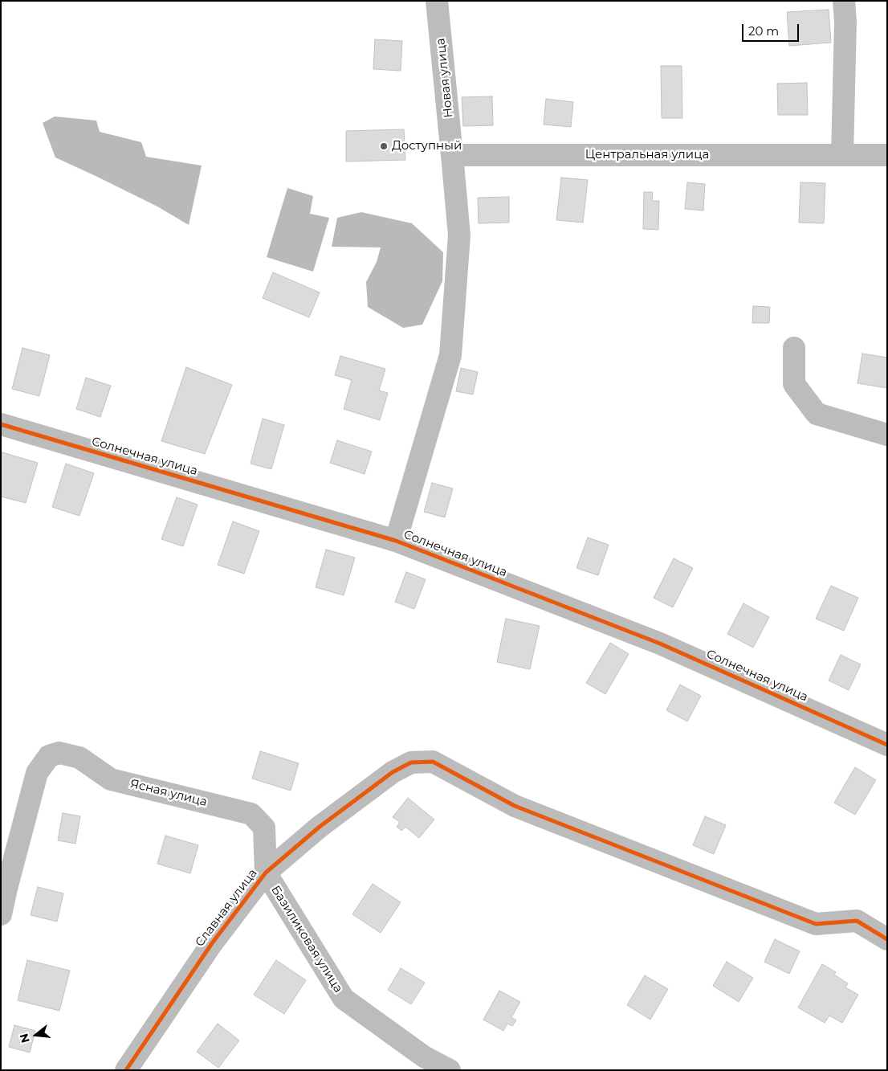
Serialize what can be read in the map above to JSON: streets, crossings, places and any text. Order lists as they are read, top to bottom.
{
  "streets": {
    "street": [
      "Новая улица",
      "Центральная улица",
      "Солнечная улица",
      "Ясная улица",
      "Славная улица",
      "Базиликовая улица"
    ]
  },
  "crossings": [
    ["Новая улица", "Центральная улица"],
    ["Новая улица", "Солнечная улица"],
    ["Ясная улица", "Славная улица"],
    ["Ясная улица", "Базиликовая улица"],
    ["Славная улица", "Базиликовая улица"]
  ],
  "places": ["Доступный"],
  "scale_bar": "20 m",
  "north": "left"
}
